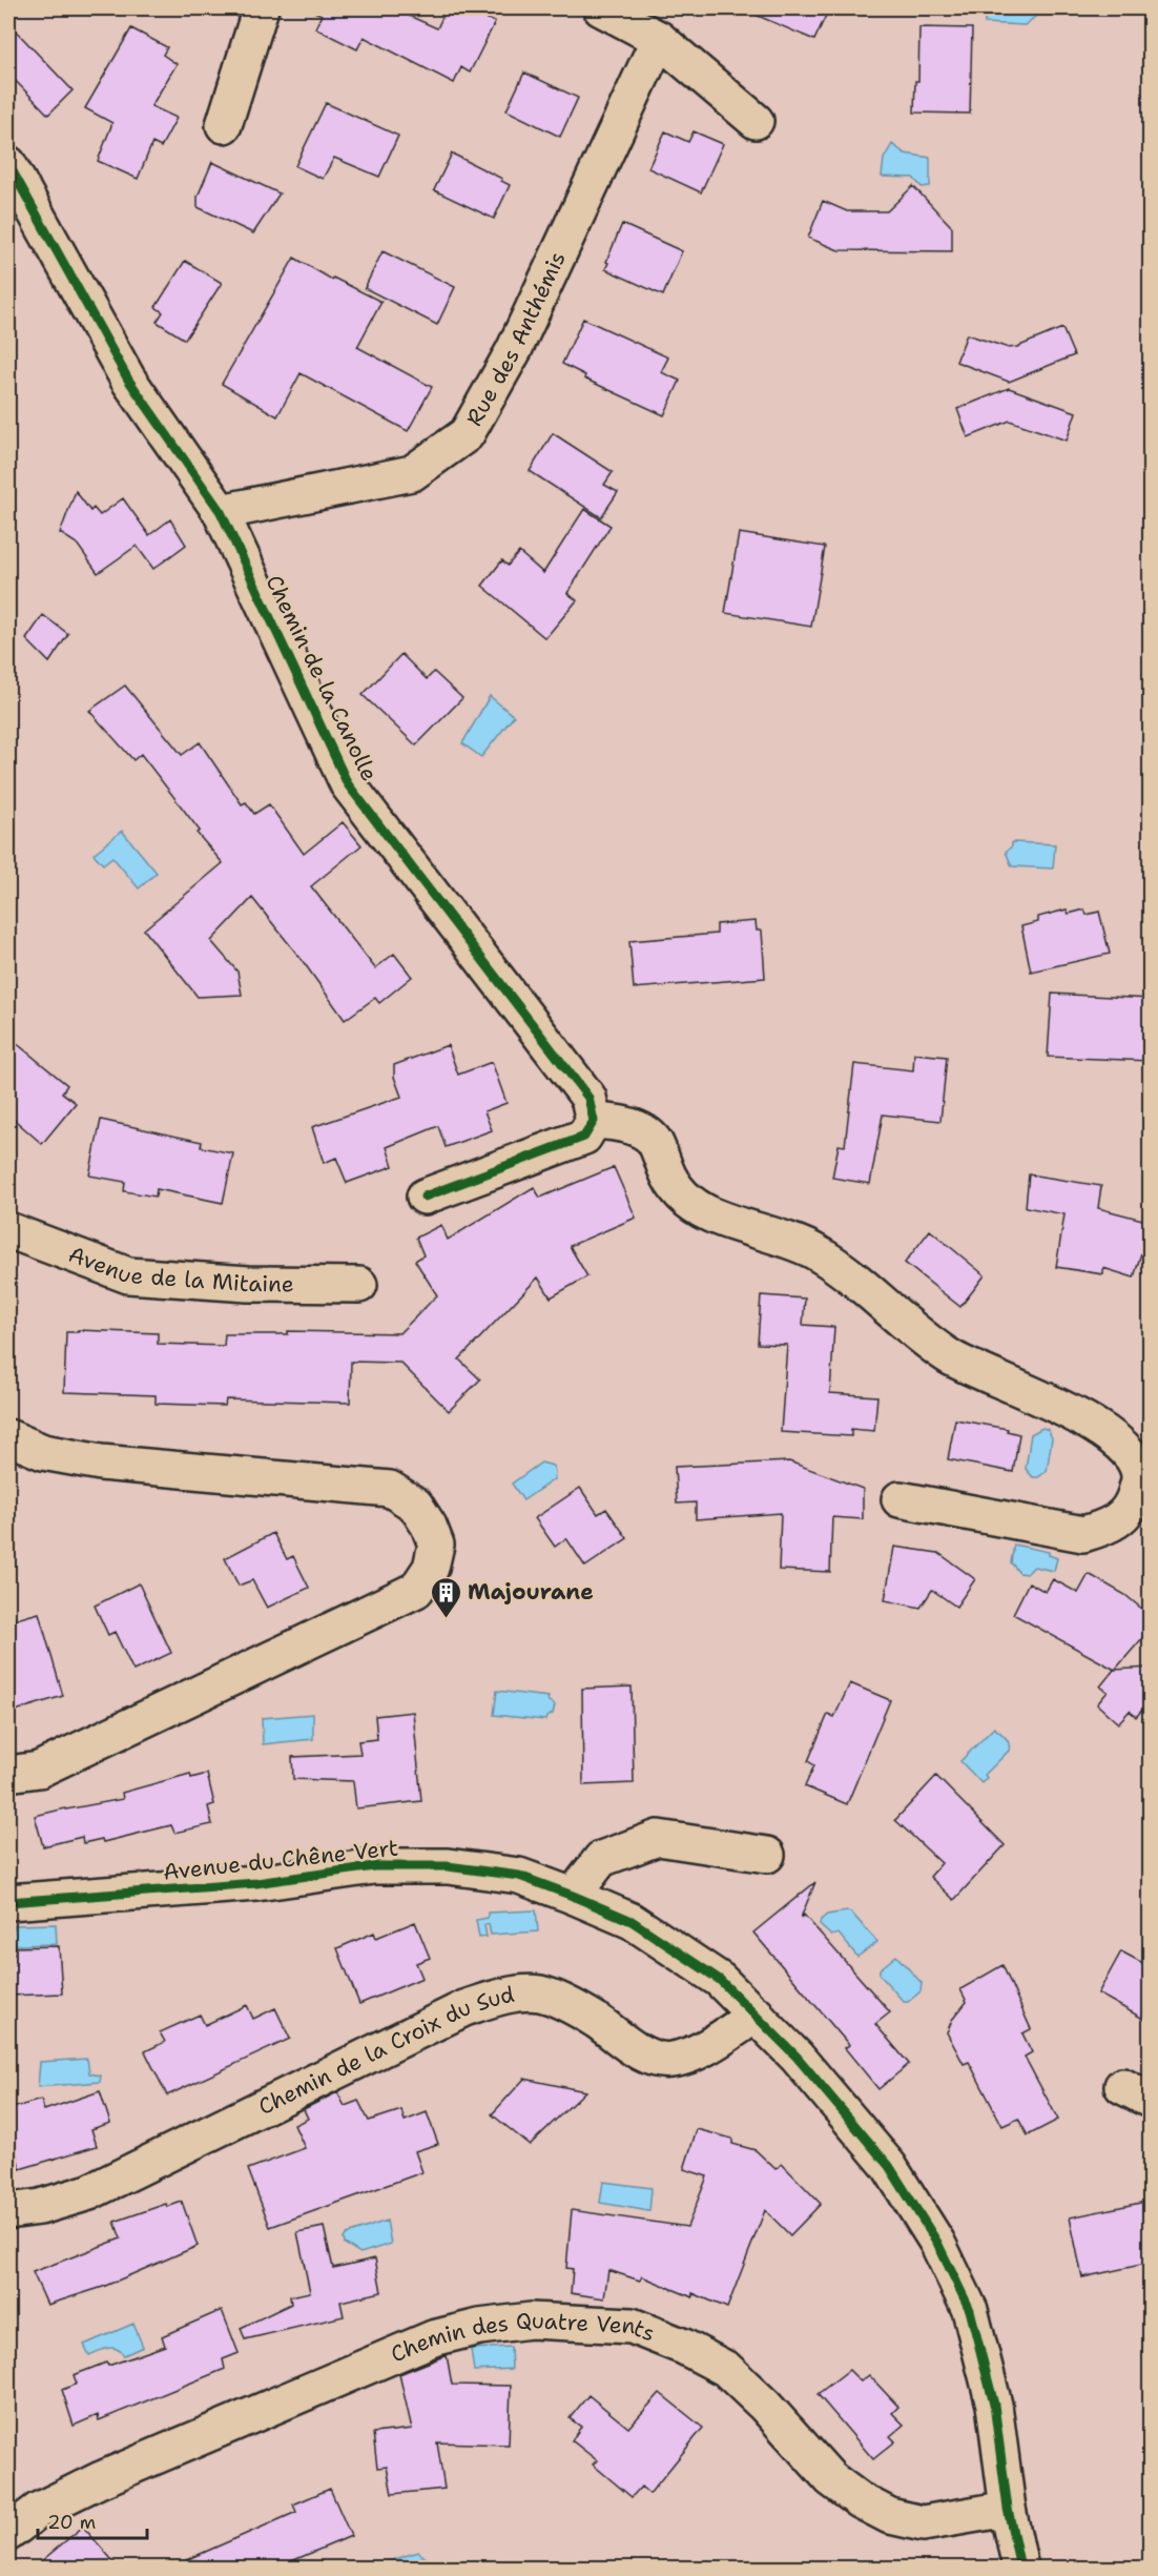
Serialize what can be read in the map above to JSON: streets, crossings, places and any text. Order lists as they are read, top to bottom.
{
  "streets": {
    "street": [
      "Rue des Anthémis",
      "Chemin de la Canolle",
      "Avenue de la Mitaine",
      "Avenue du Chêne Vert",
      "Chemin de la Croix du Sud",
      "Chemin des Quatre Vents"
    ]
  },
  "crossings": [
    ["Rue des Anthémis", "Chemin de la Canolle"],
    ["Avenue du Chêne Vert", "Chemin de la Croix du Sud"],
    ["Avenue du Chêne Vert", "Chemin des Quatre Vents"]
  ],
  "places": {
    "building": ["Majourane"]
  },
  "scale_bar": "20 m"
}
